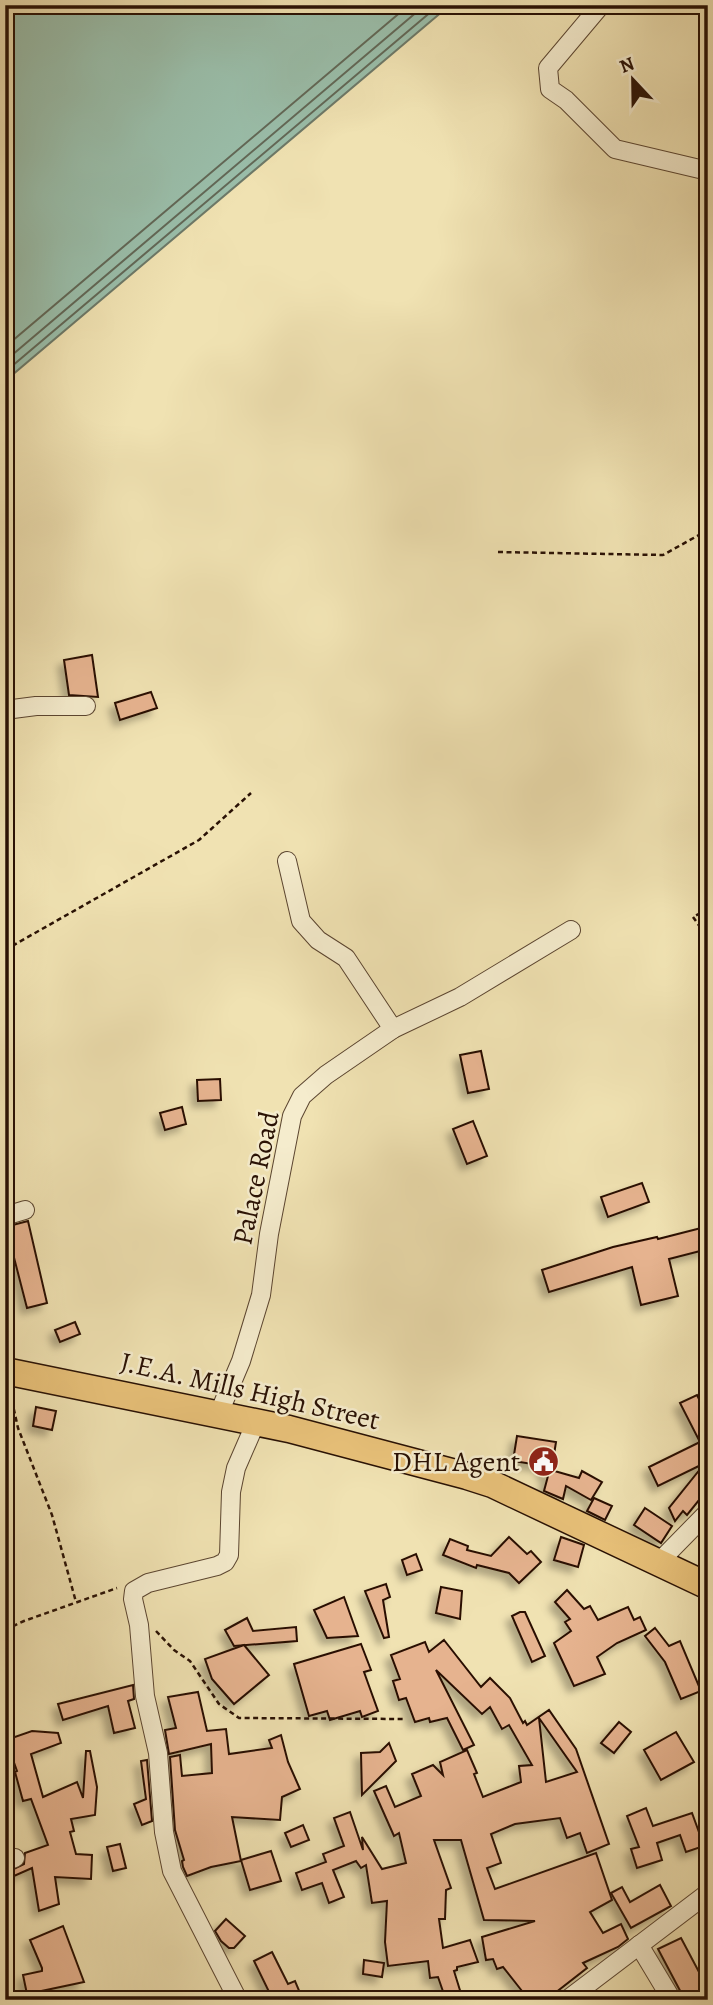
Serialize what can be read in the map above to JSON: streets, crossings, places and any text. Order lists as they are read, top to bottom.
{
  "streets": {
    "highway": ["J.E.A. Mills High Street"],
    "street": ["Palace Road"]
  },
  "crossings": [
    ["Palace Road", "J.E.A. Mills High Street"]
  ],
  "places": {
    "public building": ["DHL Agent"]
  },
  "north": "top"
}
